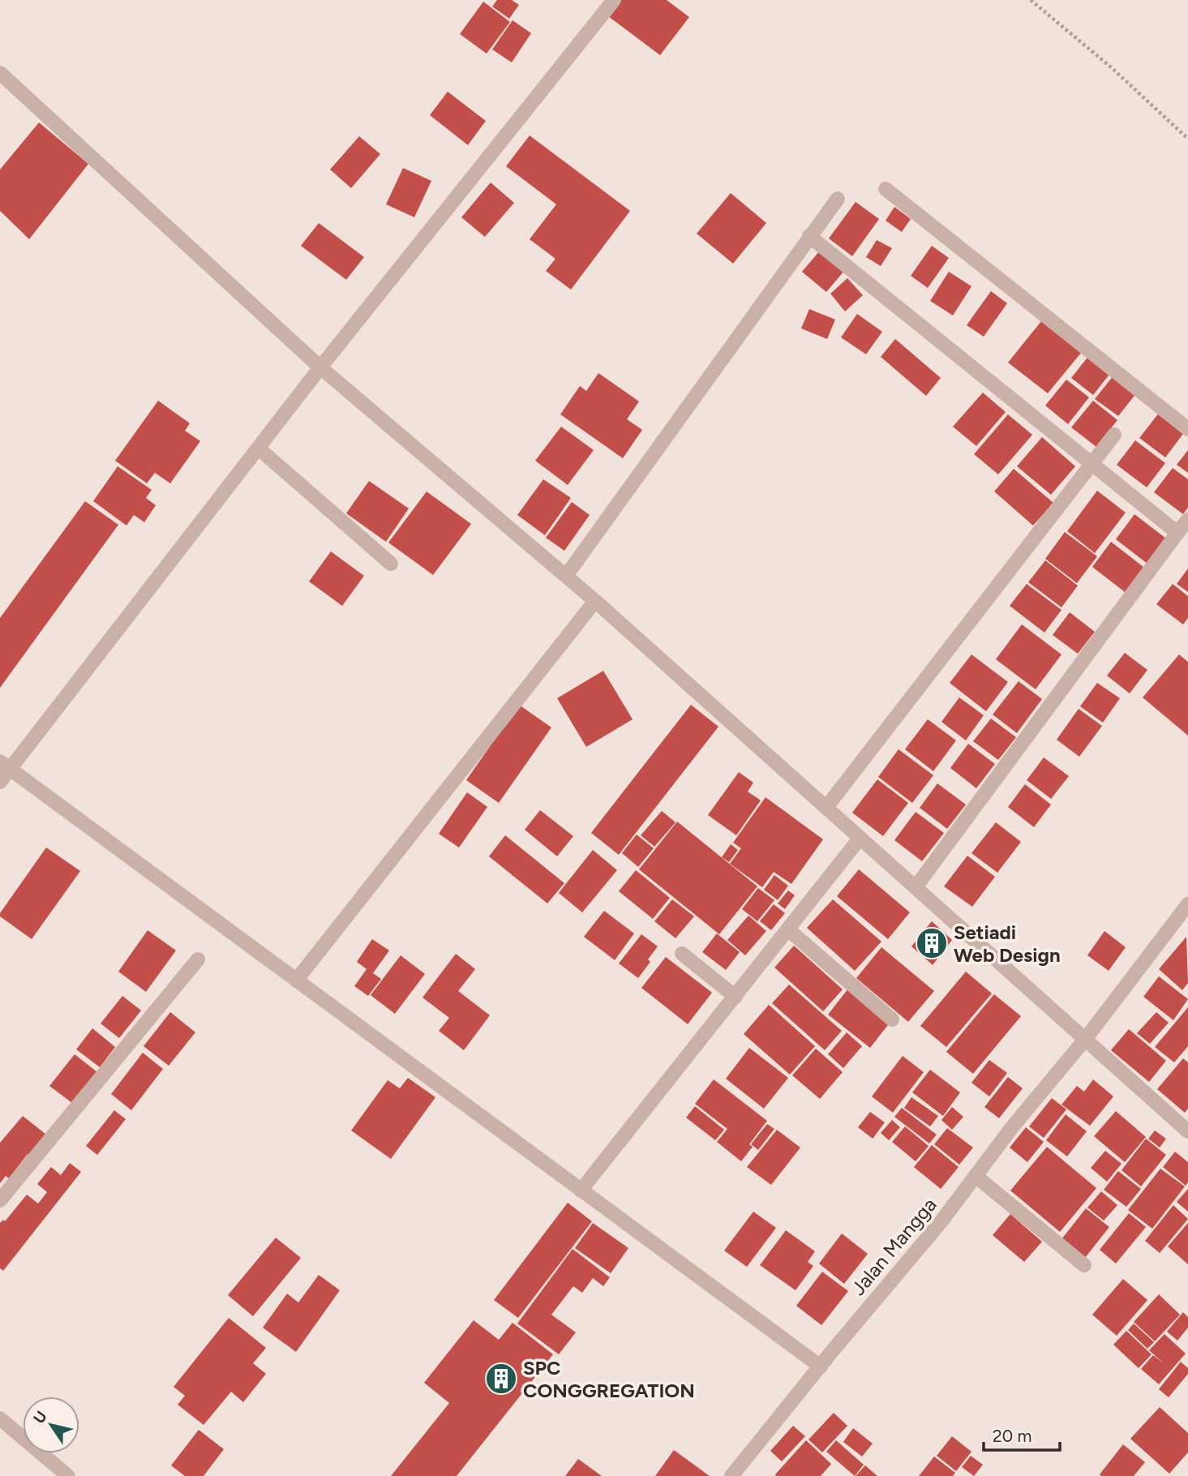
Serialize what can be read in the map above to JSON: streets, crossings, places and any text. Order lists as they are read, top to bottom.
{
  "streets": {
    "street": ["Jalan Mangga"]
  },
  "places": {
    "building": ["Setiadi Web Design", "SPC CONGGREGATION"]
  },
  "scale_bar": "20 m",
  "north": "top left"
}
